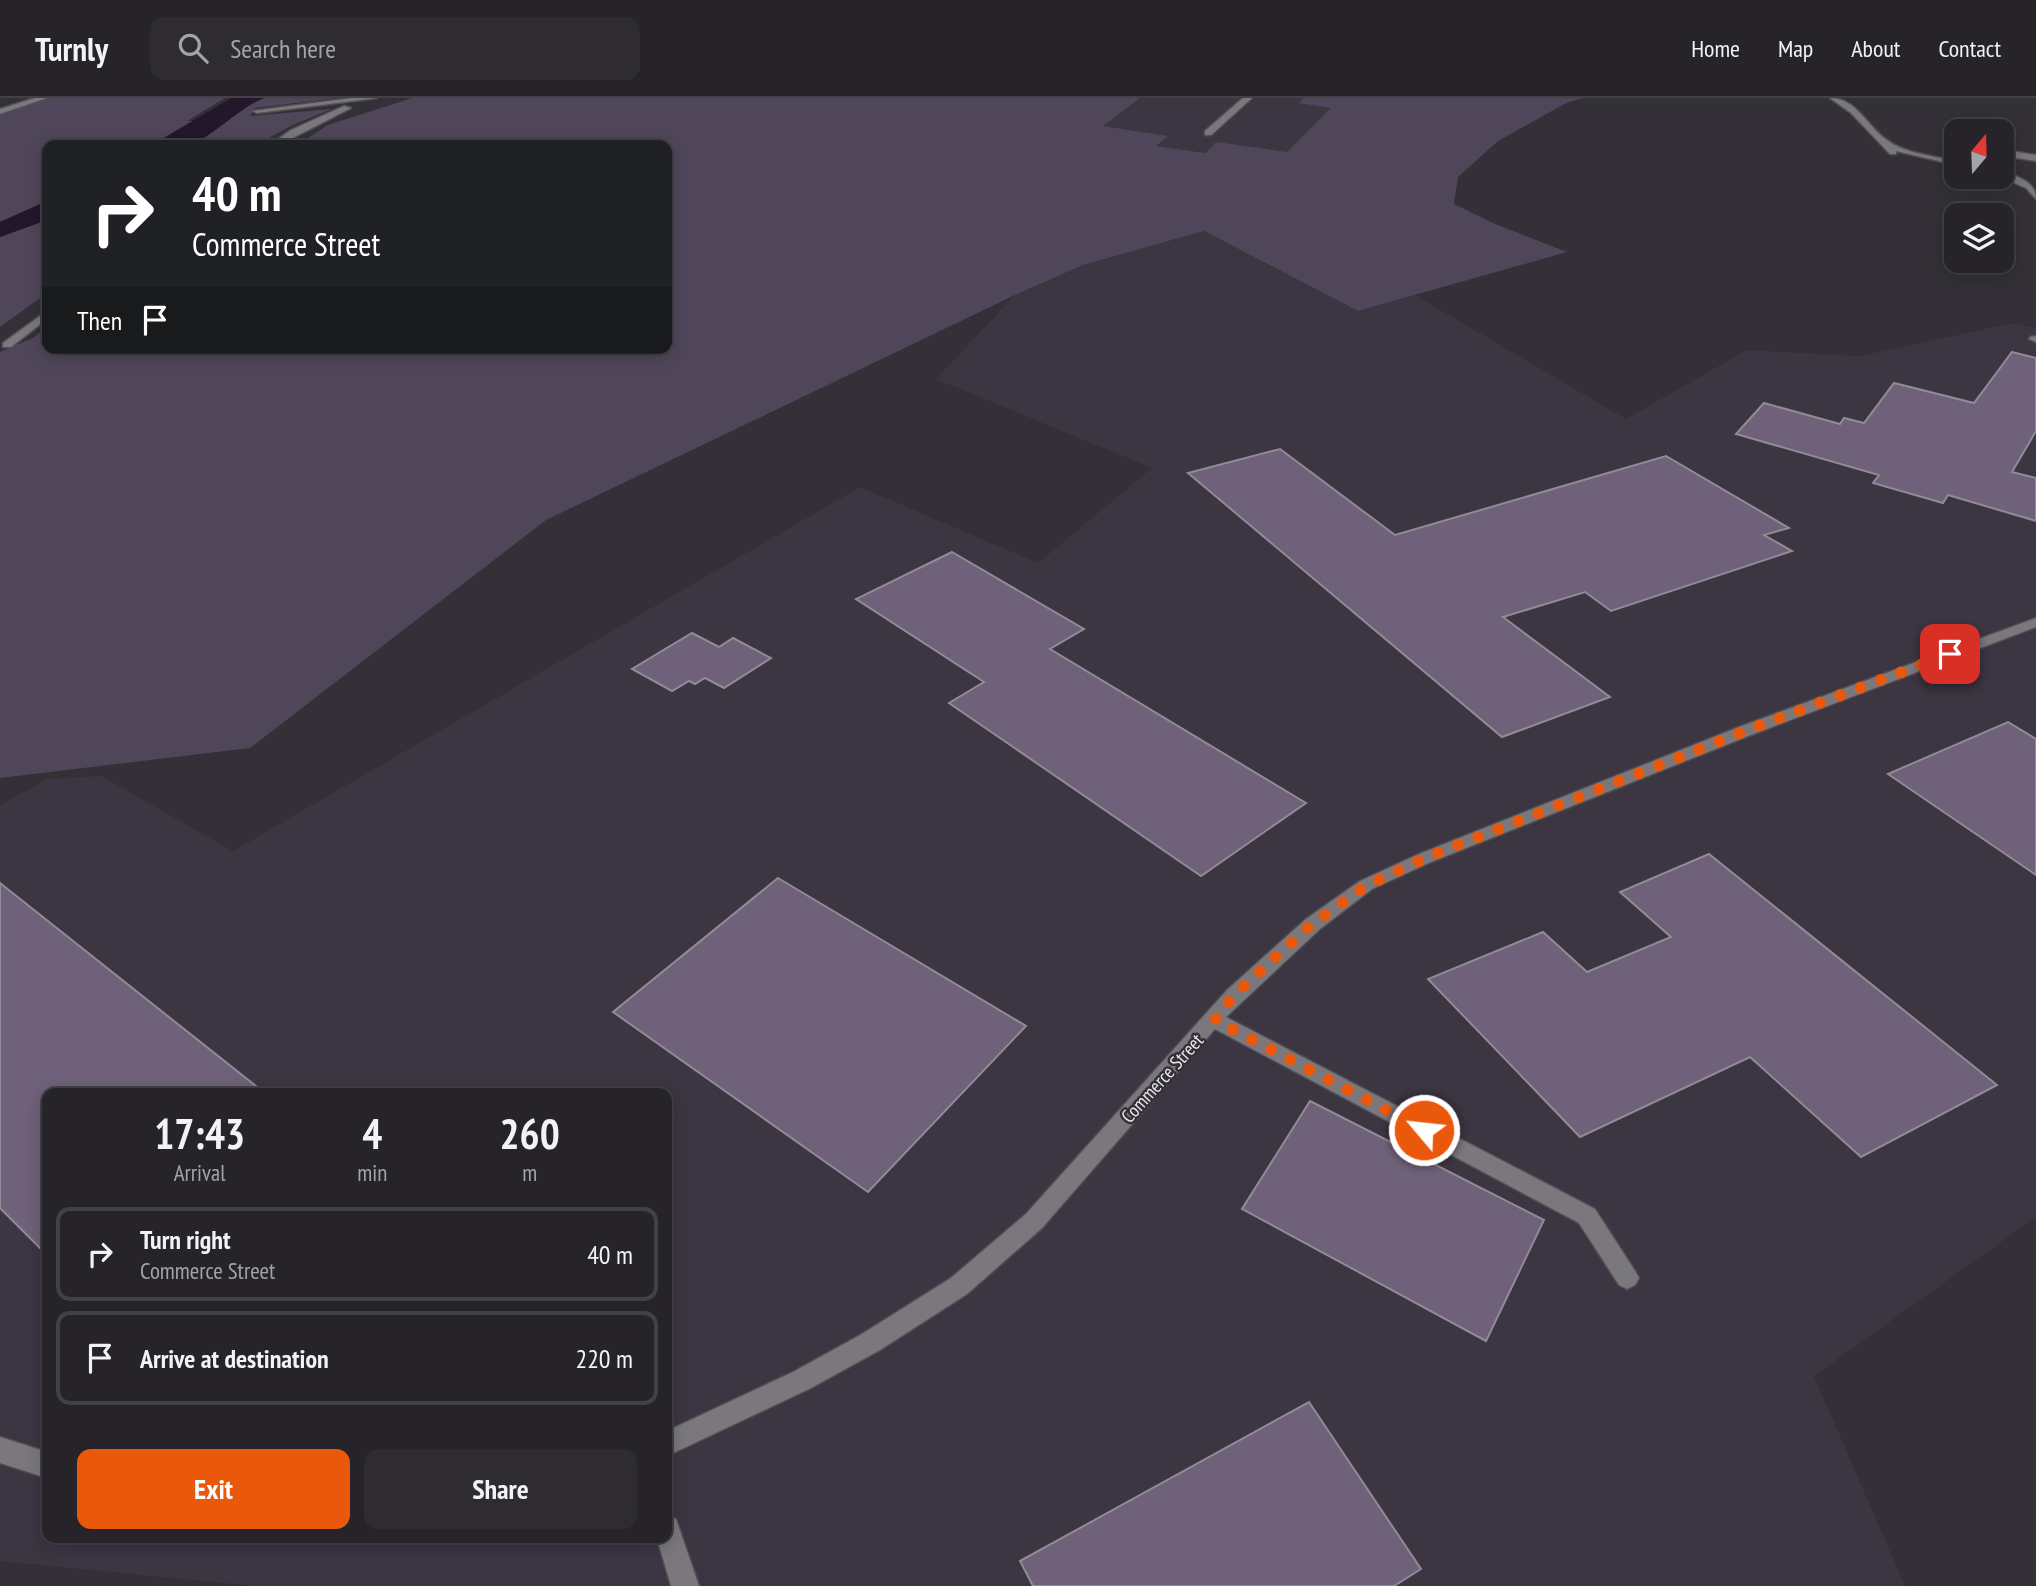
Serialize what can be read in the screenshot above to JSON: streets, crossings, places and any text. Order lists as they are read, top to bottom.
{
  "streets": {
    "street": ["Commerce Street"]
  },
  "north": "top",
  "page": {
    "header": "Turnly",
    "search": "Search here",
    "nav": [
      "Home",
      "Map",
      "About",
      "Contact"
    ],
    "turn": ["40 m", "Commerce Street"],
    "then": "Then",
    "eta": [
      "17:43",
      "Arrival",
      "4",
      "min",
      "260",
      "m"
    ],
    "list": [
      {
        "name": "Turn right",
        "note": "Commerce Street",
        "value": "40 m"
      },
      {
        "name": "Arrive at destination",
        "value": "220 m"
      }
    ],
    "buttons": ["Exit", "Share"]
  }
}
